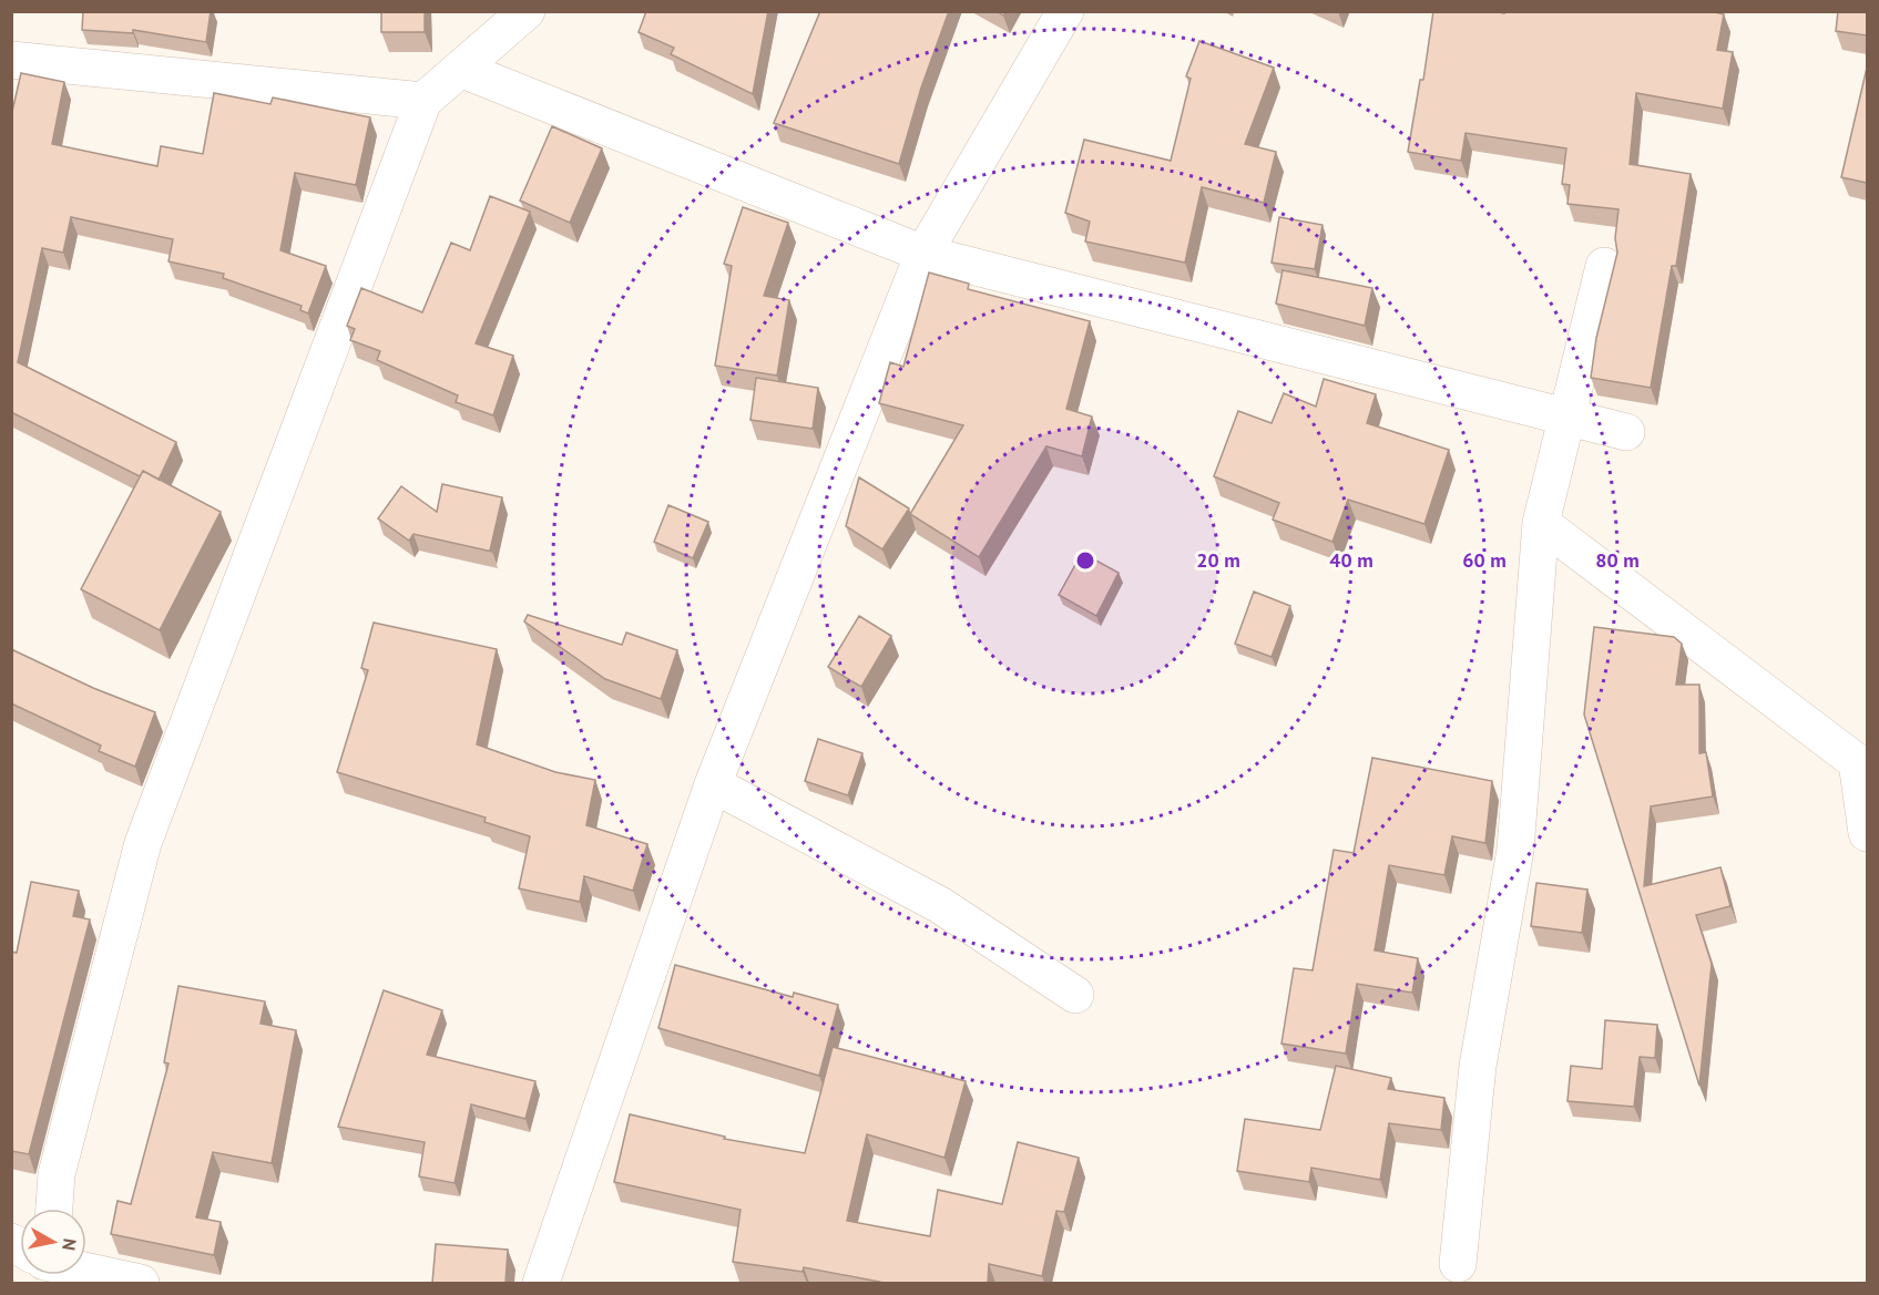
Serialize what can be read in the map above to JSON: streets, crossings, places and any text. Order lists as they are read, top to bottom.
{
  "north": "right",
  "rings": [
    "20 m",
    "40 m",
    "60 m",
    "80 m"
  ]
}
